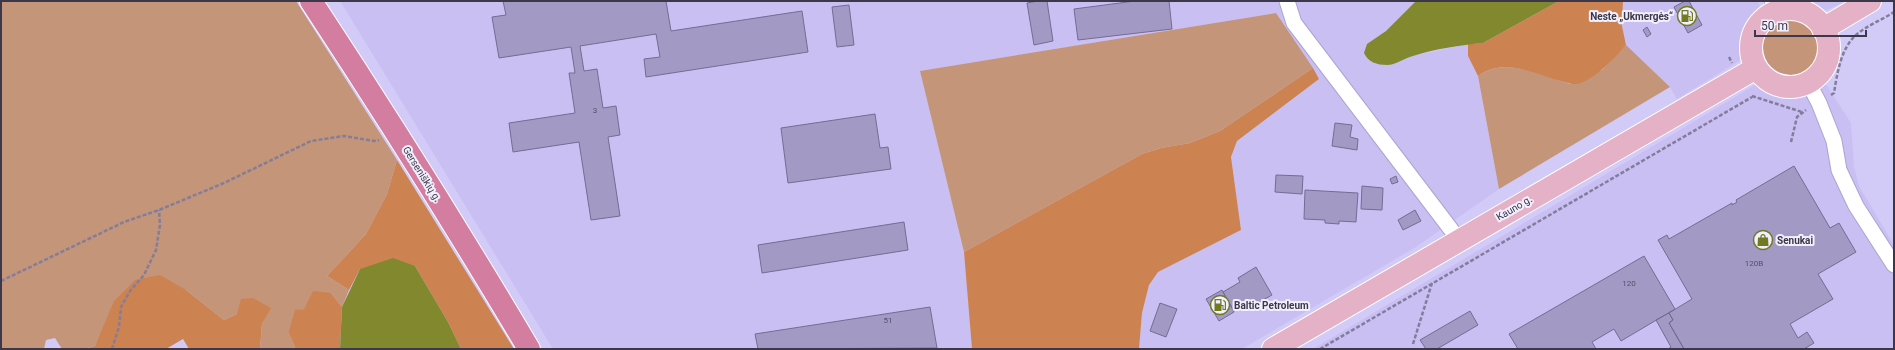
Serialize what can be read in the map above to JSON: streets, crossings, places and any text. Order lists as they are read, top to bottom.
{
  "streets": {
    "highway": ["Gerseniškių g."],
    "main road": ["Kauno g."]
  },
  "places": {
    "fuel station": ["Neste „Ukmergės“", "Baltic Petroleum"],
    "shop": ["Senukai"]
  },
  "house_numbers": [
    "3",
    "120B",
    "120",
    "51"
  ],
  "scale_bar": "50 m"
}
